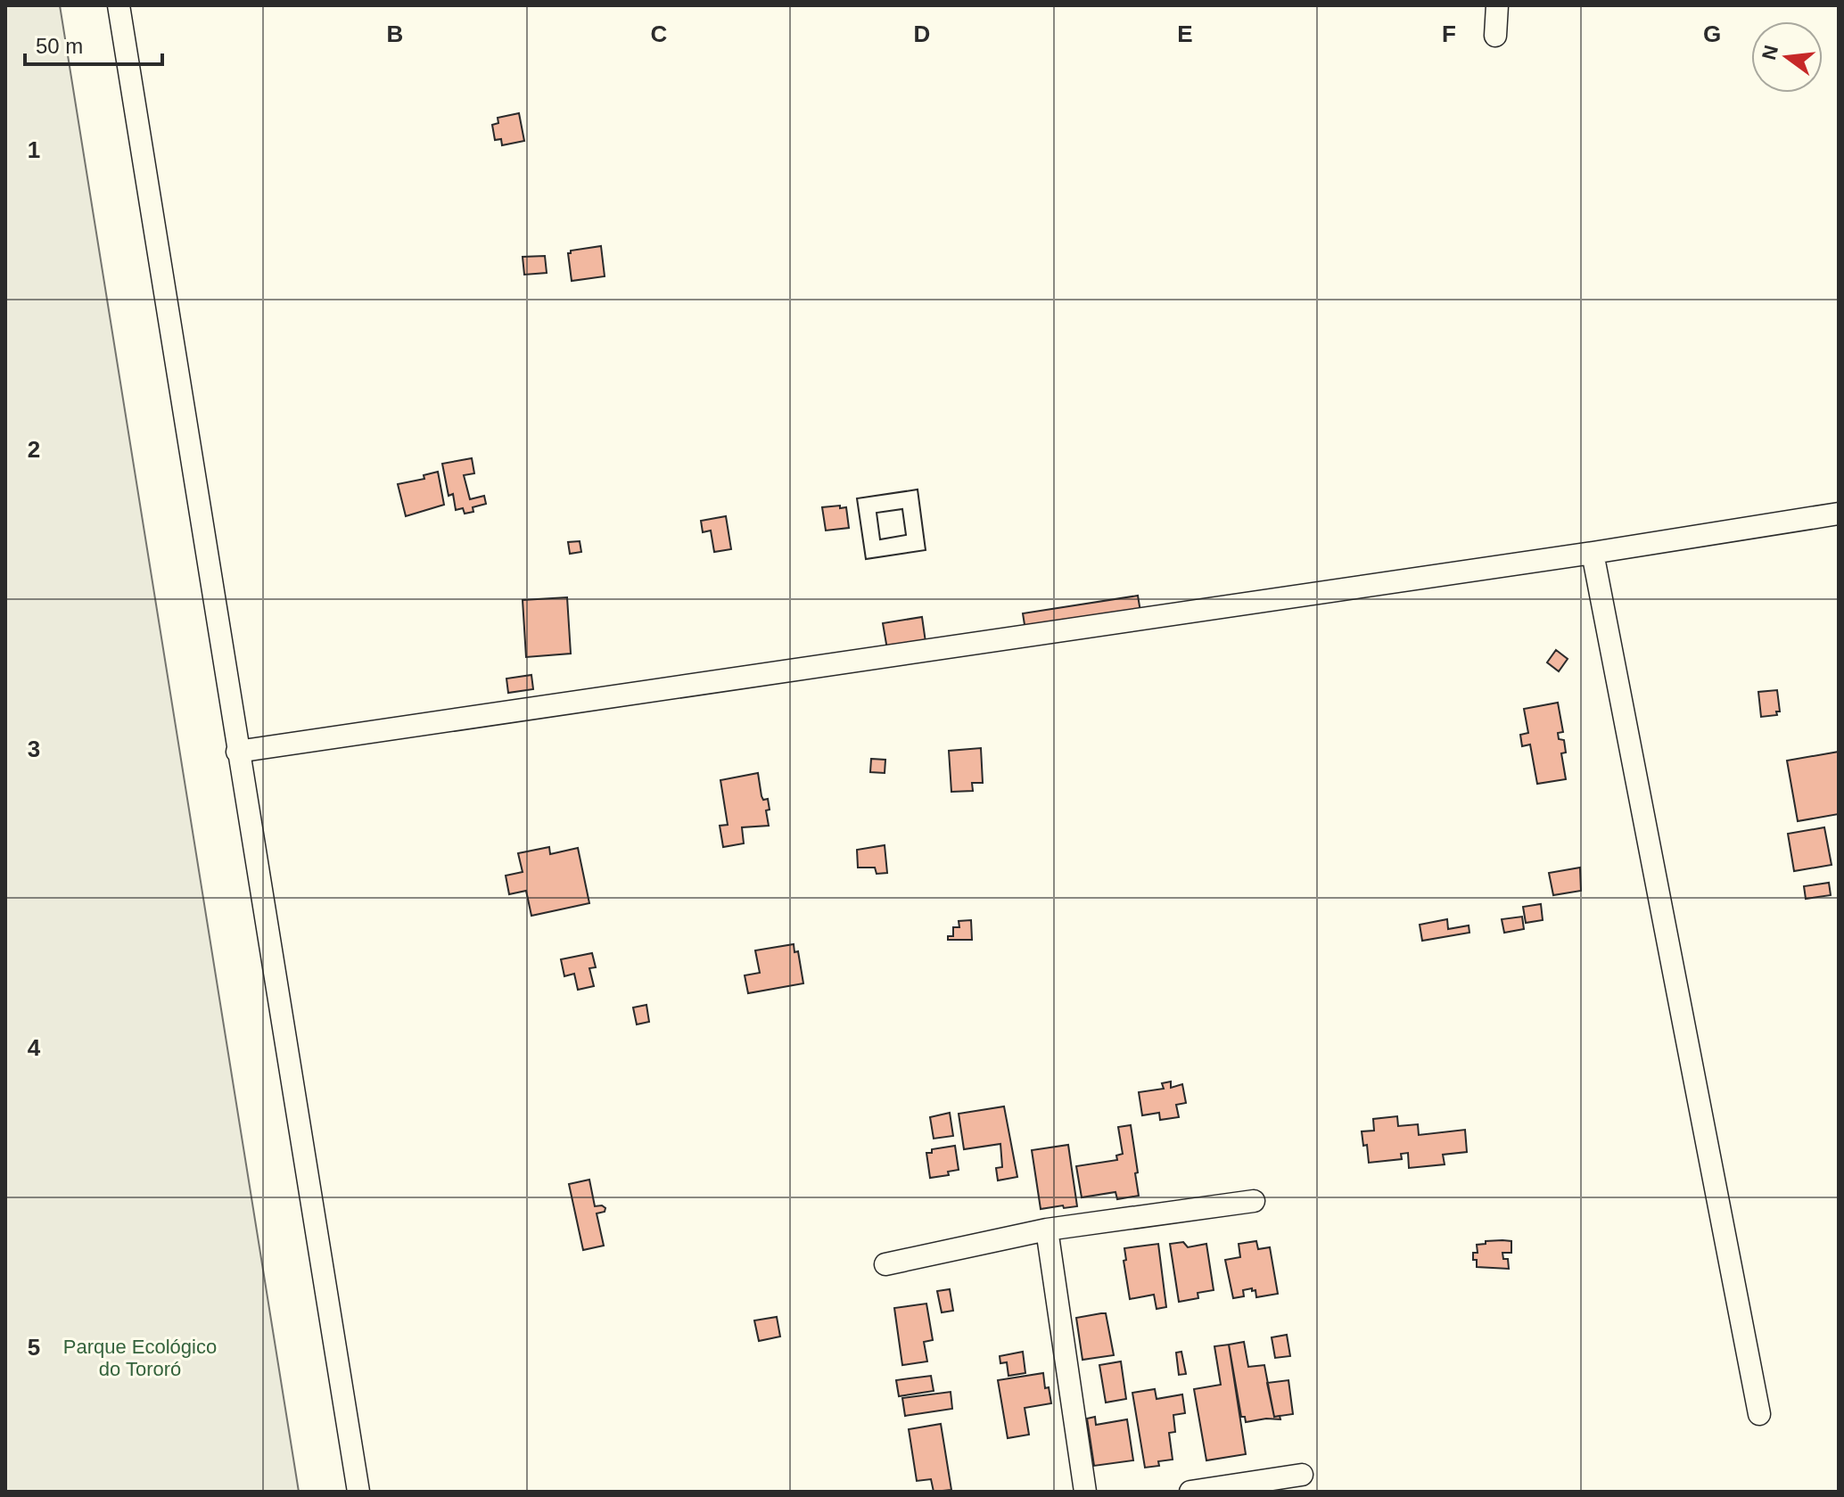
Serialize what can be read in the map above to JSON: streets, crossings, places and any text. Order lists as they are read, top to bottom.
{
  "parks": ["Parque Ecológico do Tororó"],
  "scale_bar": "50 m",
  "north": "left",
  "grid": {
    "columns": [
      "B",
      "C",
      "D",
      "E",
      "F",
      "G"
    ],
    "rows": [
      "1",
      "2",
      "3",
      "4",
      "5"
    ]
  }
}
